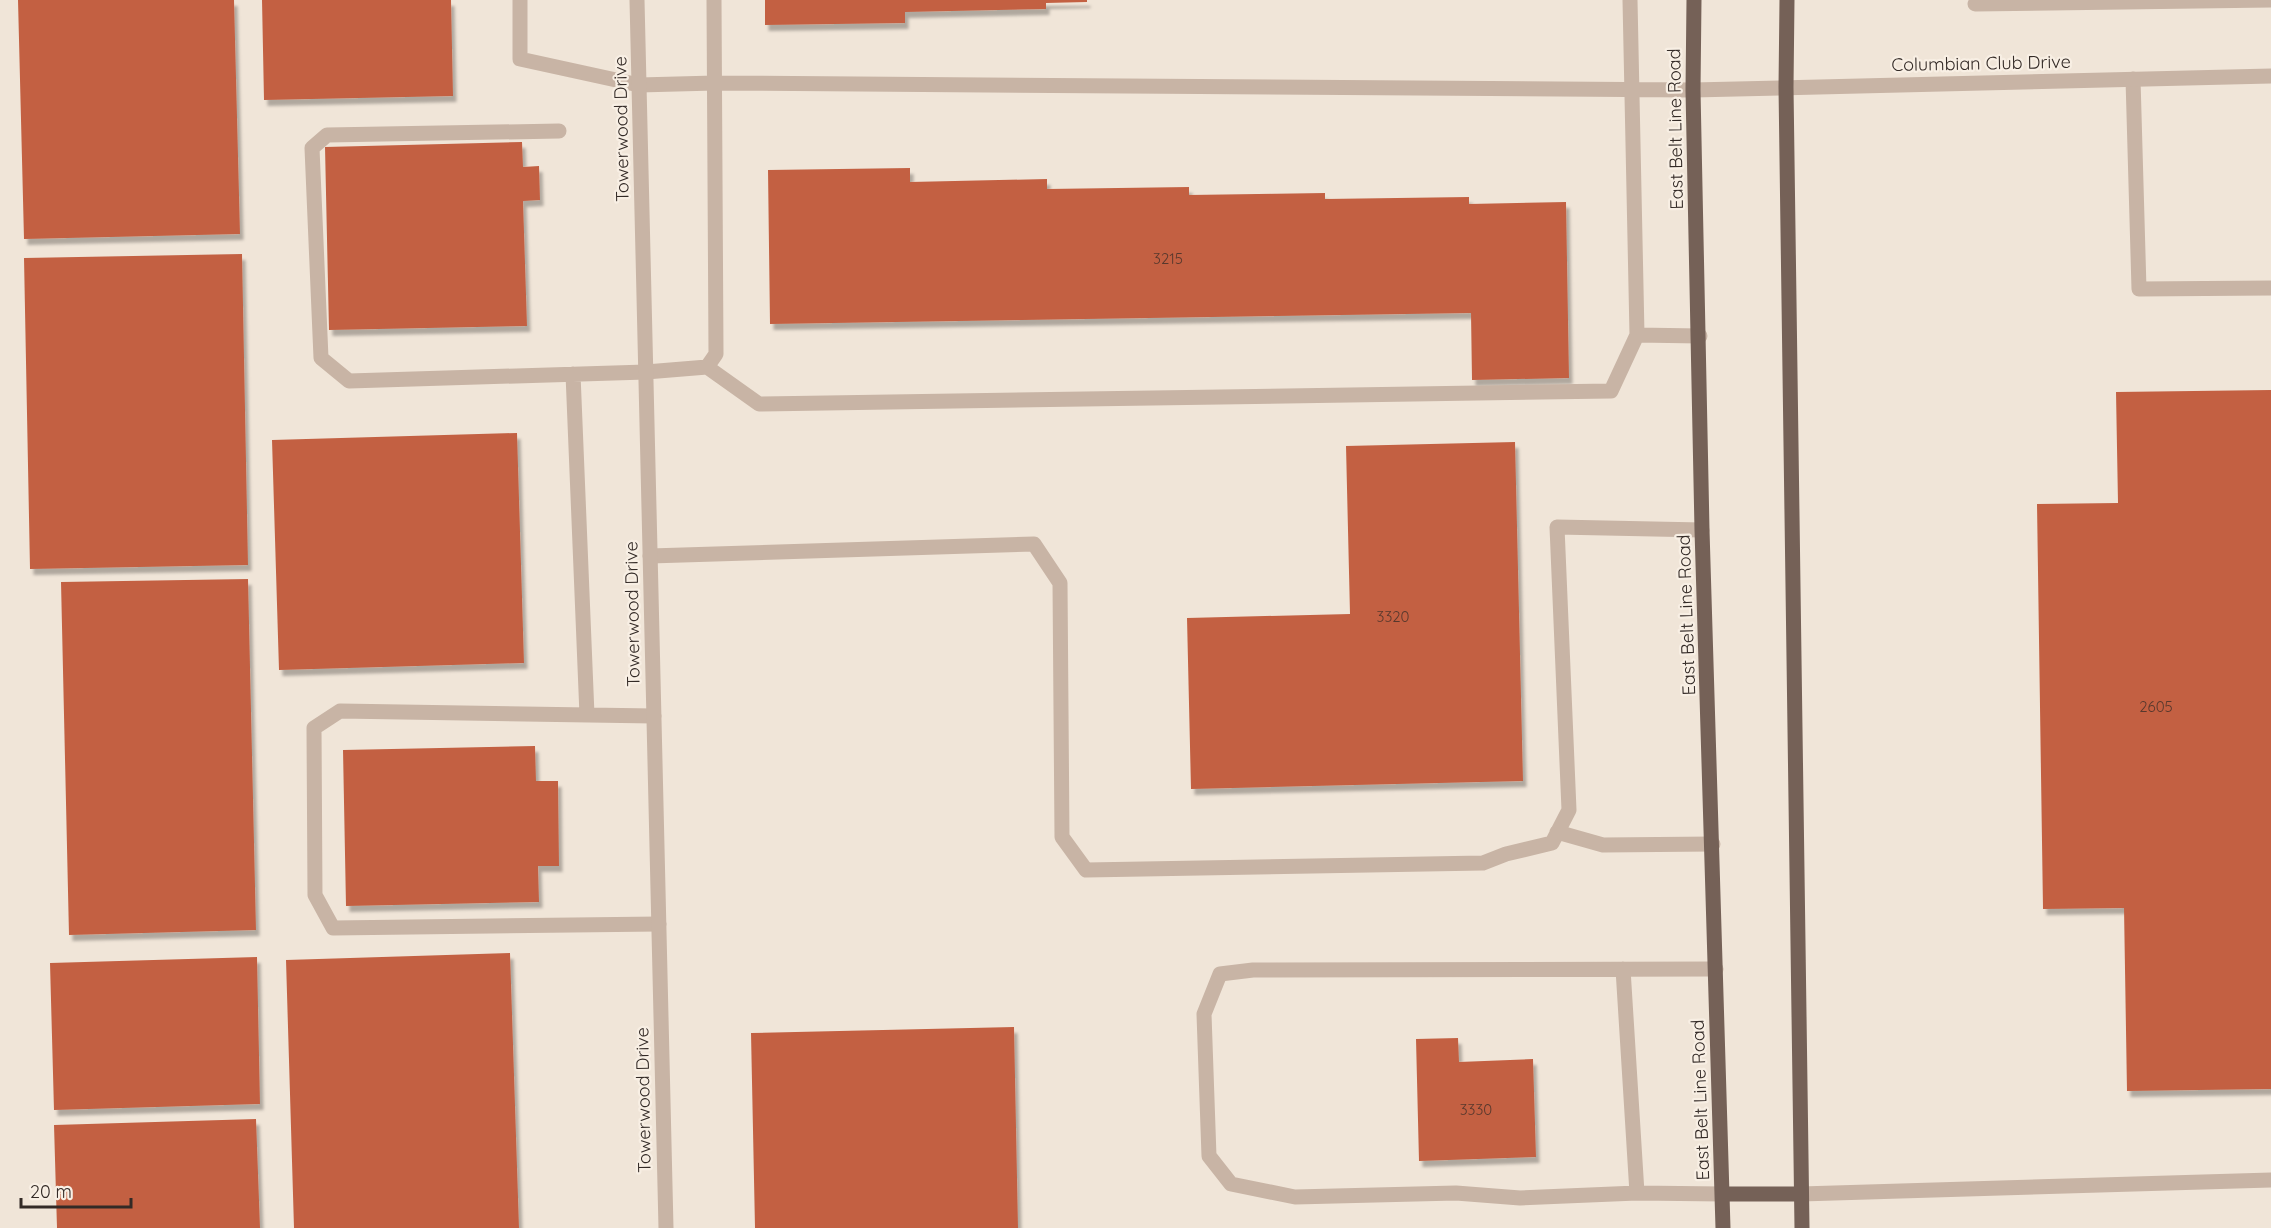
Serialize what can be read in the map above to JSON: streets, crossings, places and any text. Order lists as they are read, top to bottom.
{
  "streets": {
    "main road": ["East Belt Line Road"],
    "street": ["Columbian Club Drive", "Towerwood Drive"]
  },
  "crossings": [
    ["Columbian Club Drive", "Towerwood Drive"],
    ["Columbian Club Drive", "East Belt Line Road"]
  ],
  "house_numbers": [
    "3215",
    "3320",
    "2605",
    "3330"
  ],
  "scale_bar": "20 m"
}
